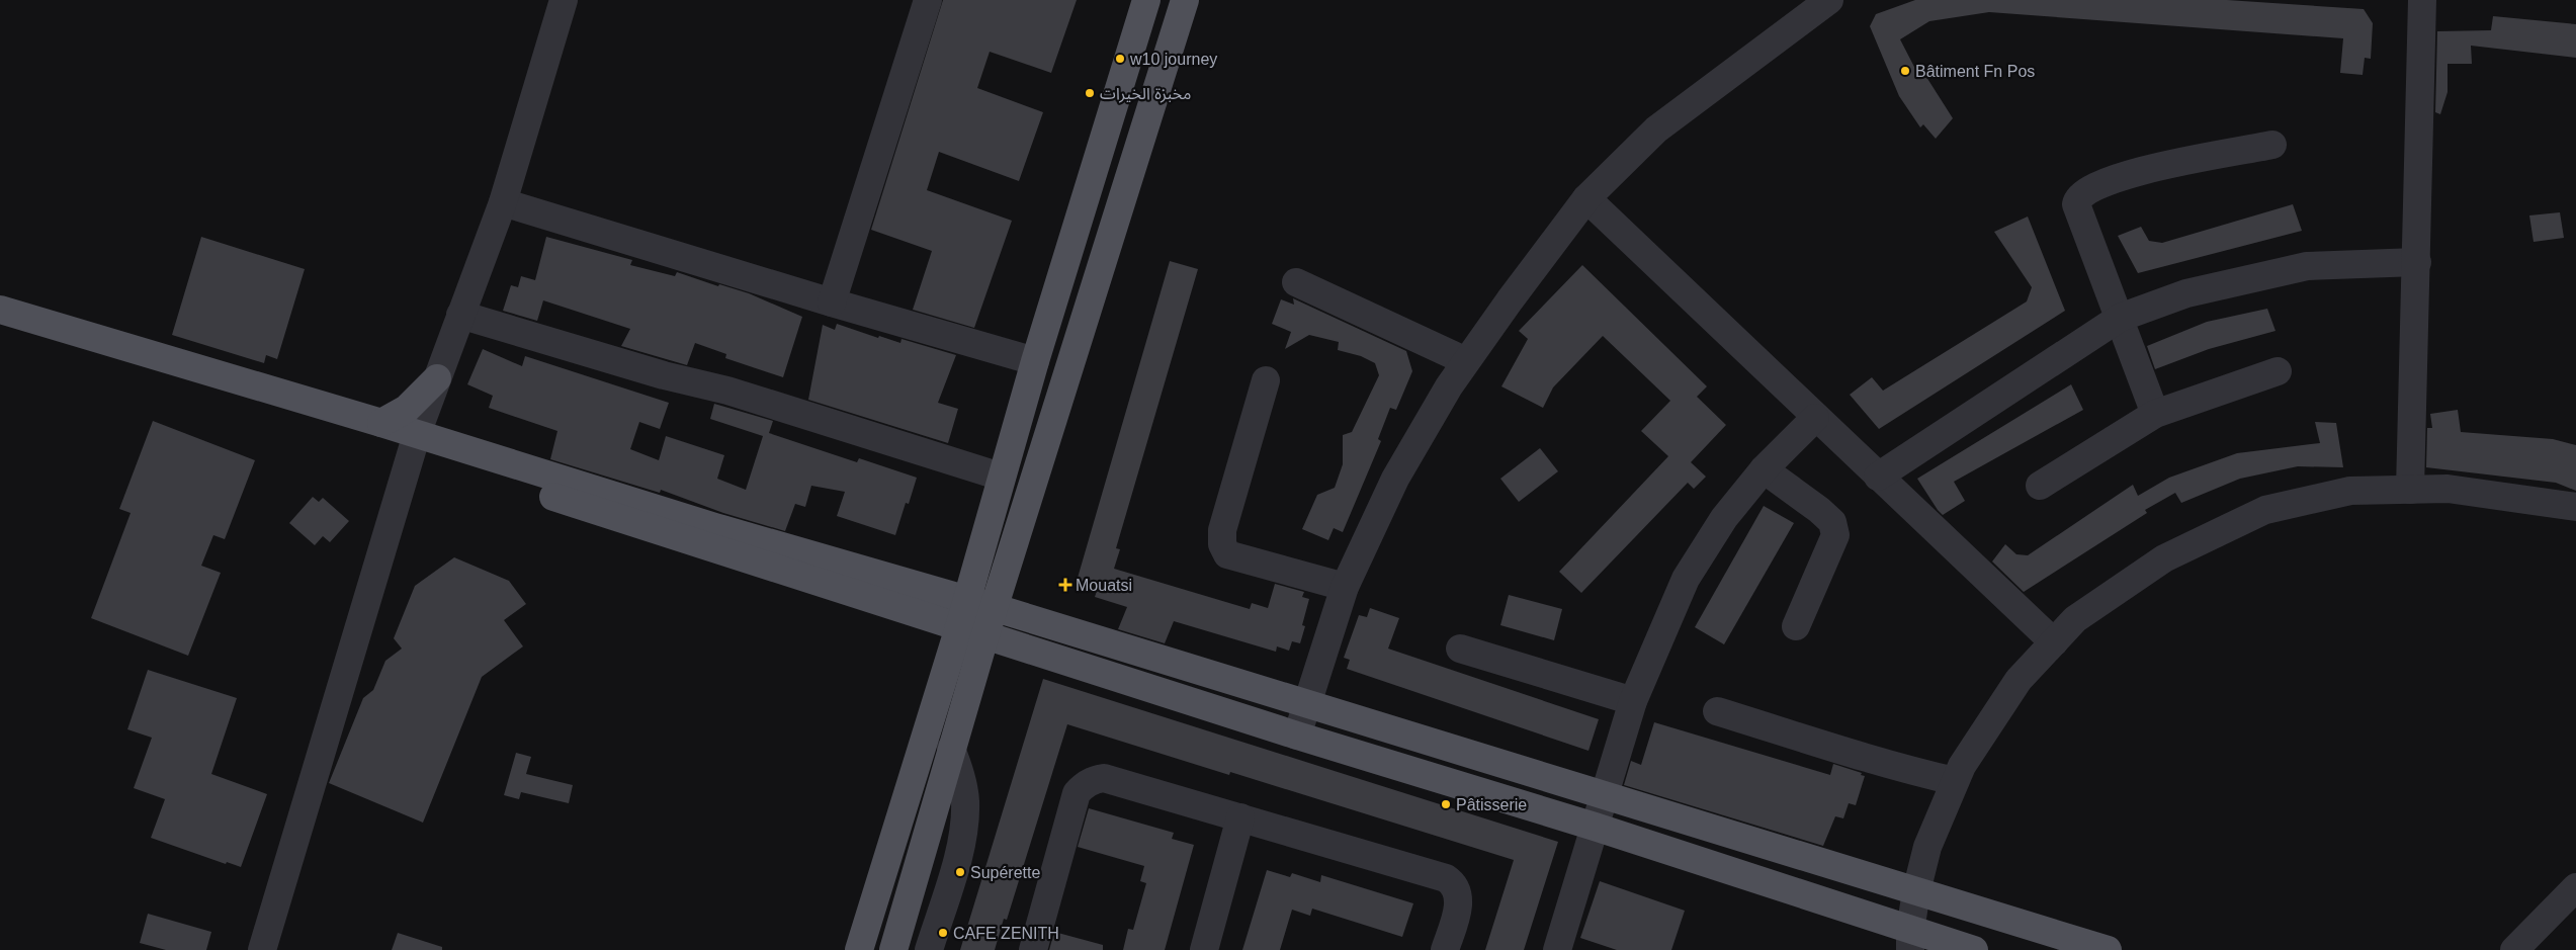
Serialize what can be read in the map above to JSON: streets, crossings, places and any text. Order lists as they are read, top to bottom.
{
  "places": {
    "other": [
      "w10 journey",
      "Bâtiment Fn Pos",
      "مخبزة الخيرات",
      "Pâtisserie",
      "Supérette",
      "CAFE ZENITH"
    ],
    "health": ["Mouatsi"]
  }
}
